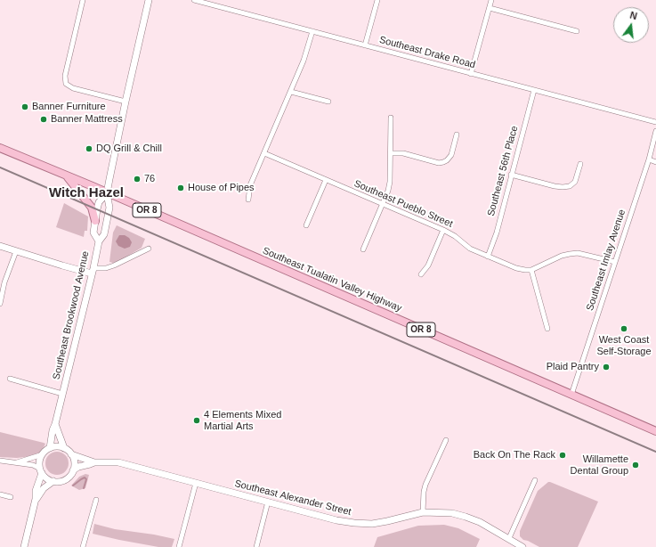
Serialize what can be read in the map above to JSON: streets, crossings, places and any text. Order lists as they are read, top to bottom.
{
  "streets": {
    "main road": ["OR 8", "Southeast Tualatin Valley Highway"],
    "street": [
      "Southeast Drake Road",
      "Southeast 56th Place",
      "Southeast Pueblo Street",
      "Southeast Imlay Avenue",
      "Southeast Brookwood Avenue",
      "Southeast Alexander Street"
    ]
  },
  "crossings": [
    ["Southeast Drake Road", "Southeast 56th Place"],
    ["Southeast 56th Place", "Southeast Pueblo Street"],
    ["Southeast Imlay Avenue", "Southeast Tualatin Valley Highway"],
    ["Southeast Tualatin Valley Highway", "Southeast Brookwood Avenue"],
    ["Southeast Brookwood Avenue", "Southeast Alexander Street"]
  ],
  "districts": ["Witch Hazel"],
  "places": [
    "Banner Furniture",
    "Banner Mattress",
    "DQ Grill & Chill",
    "76",
    "House of Pipes",
    "West Coast Self-Storage",
    "Plaid Pantry",
    "4 Elements Mixed Martial Arts",
    "Back On The Rack",
    "Willamette Dental Group"
  ],
  "north": "top"
}
